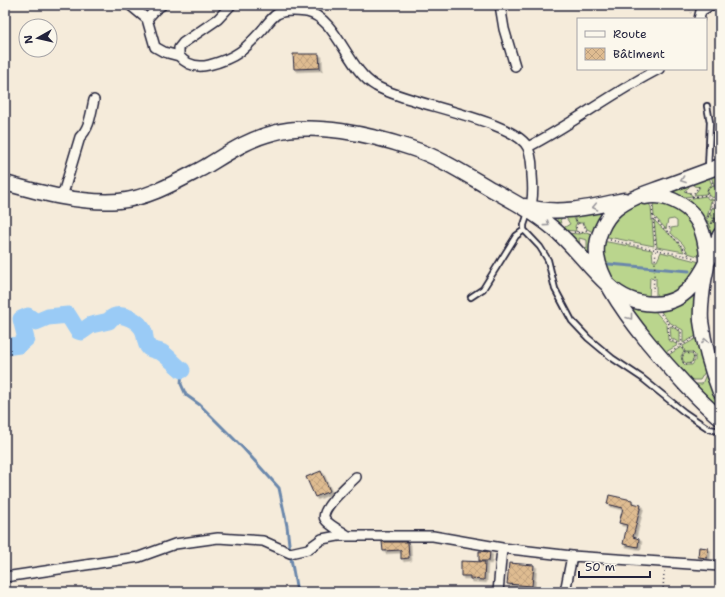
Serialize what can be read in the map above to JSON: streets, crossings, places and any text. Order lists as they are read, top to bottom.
{
  "legend": ["Route", "Bâtiment"],
  "scale_bar": "50 m",
  "north": "left"
}
